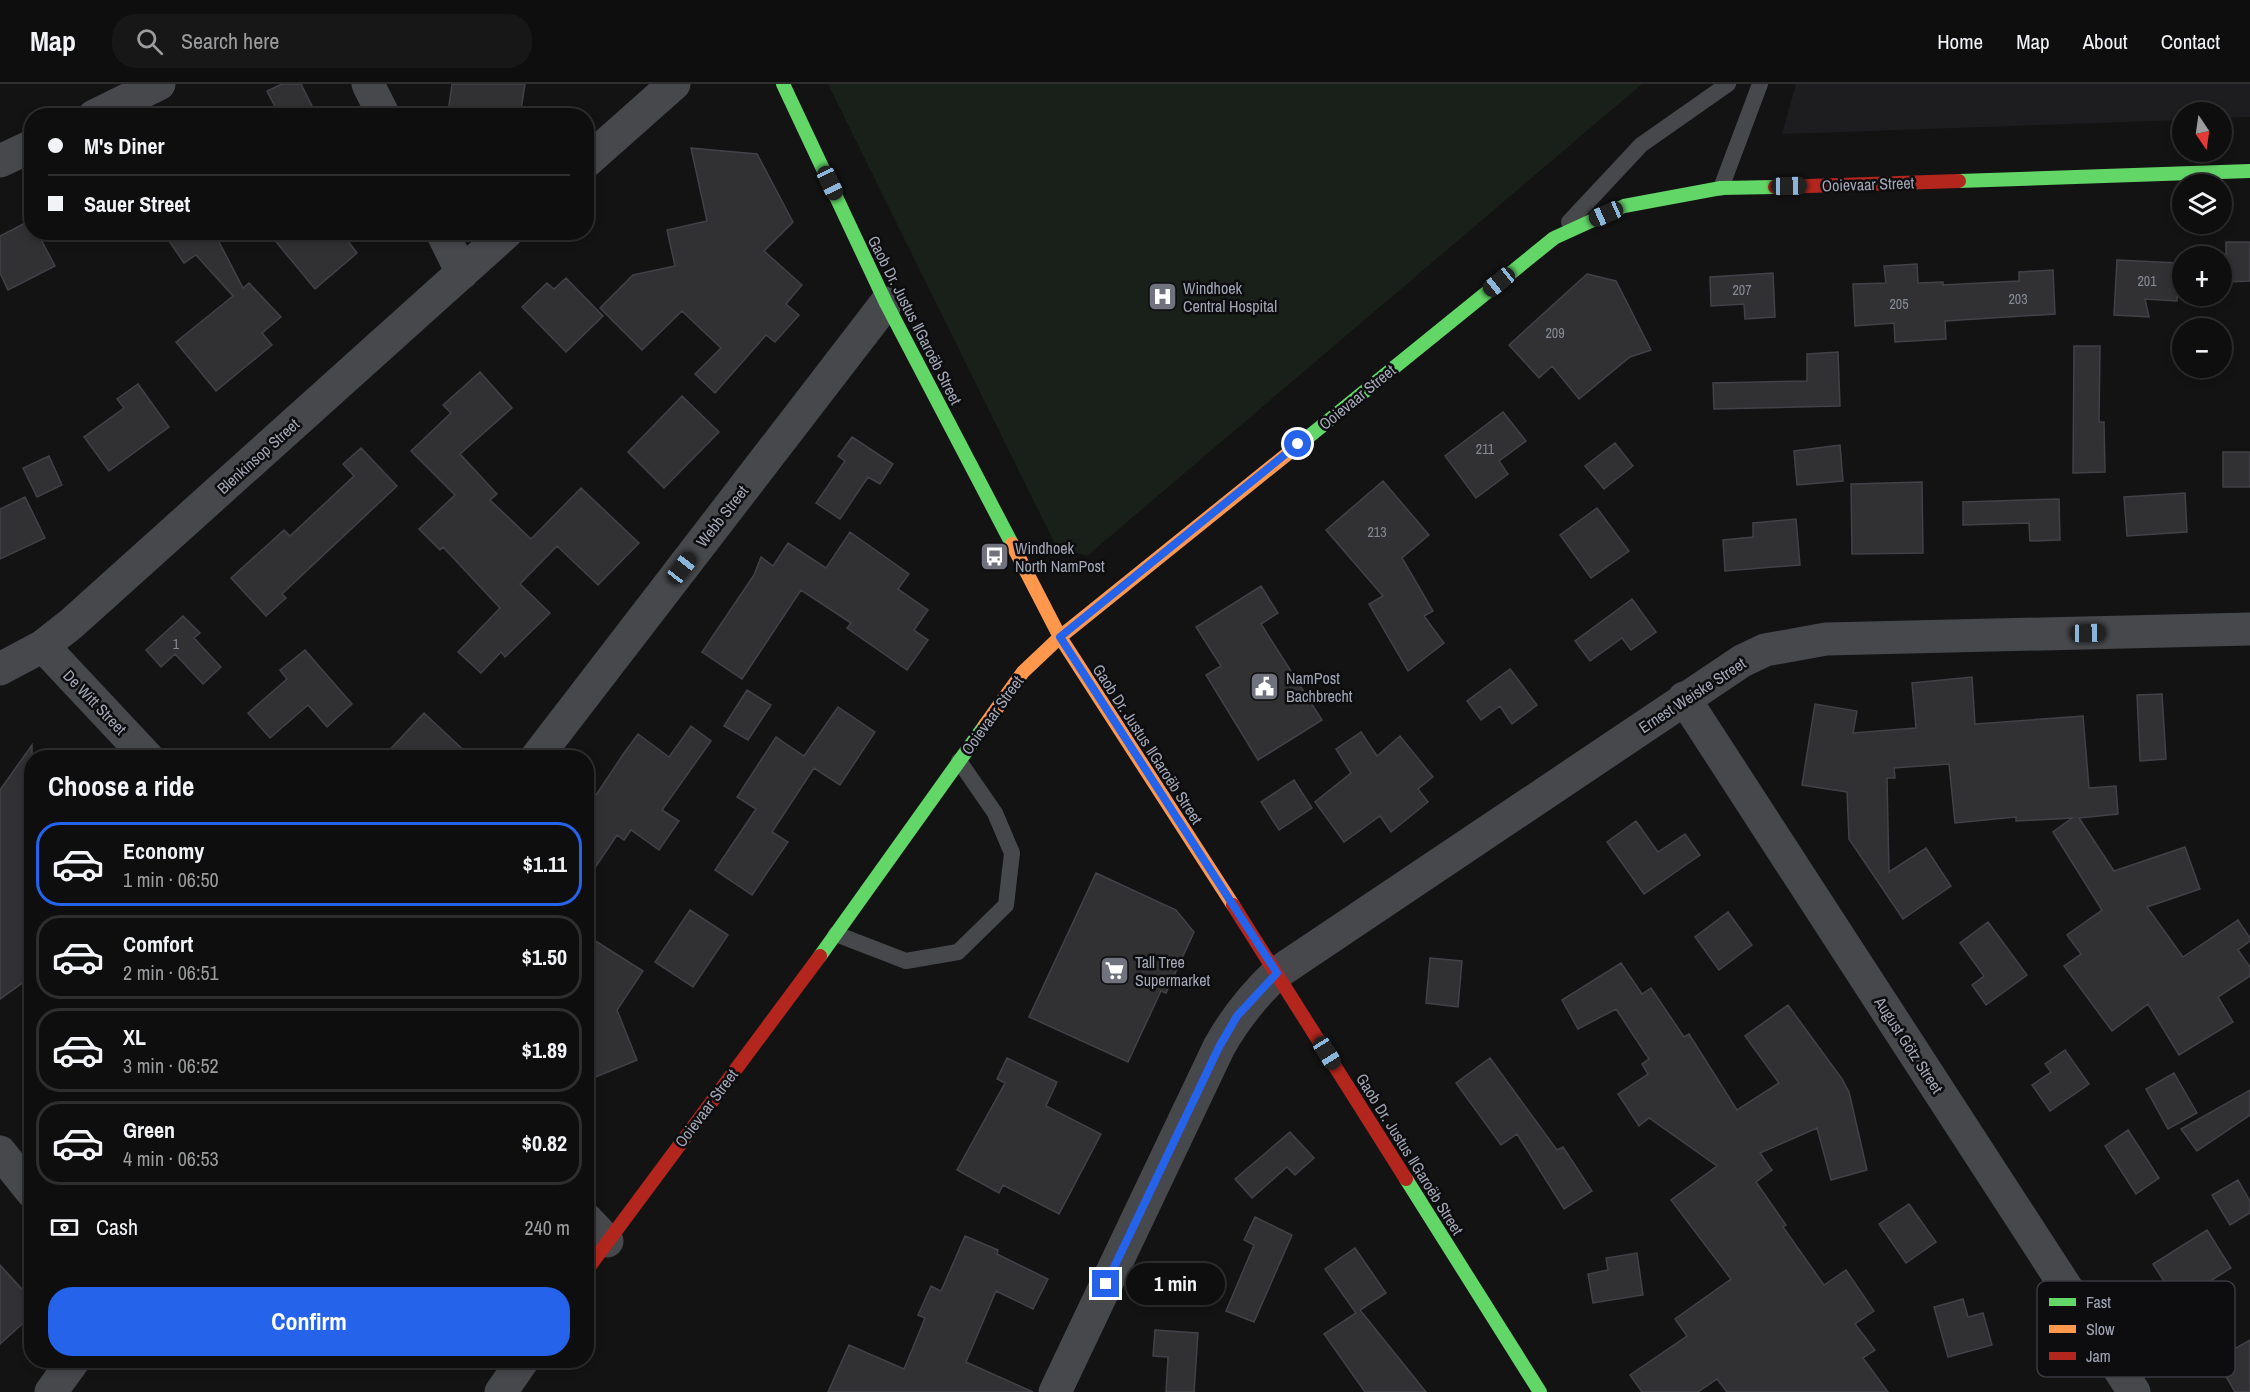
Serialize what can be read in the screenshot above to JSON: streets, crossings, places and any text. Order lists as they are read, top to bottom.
{
  "streets": {
    "street": [
      "Ooievaar Street",
      "Gaob Dr. Justus ǁGaroëb Street",
      "Blenkinsop Street",
      "Webb Street",
      "Ernest Weiske Street",
      "De Witt Street",
      "August Götz Street"
    ]
  },
  "crossings": [
    ["Ooievaar Street", "Gaob Dr. Justus ǁGaroëb Street"],
    ["Gaob Dr. Justus ǁGaroëb Street", "Webb Street"],
    ["Gaob Dr. Justus ǁGaroëb Street", "Ernest Weiske Street"],
    ["Blenkinsop Street", "De Witt Street"],
    ["Ernest Weiske Street", "August Götz Street"]
  ],
  "places": {
    "hospital": ["Windhoek Central Hospital"],
    "bus stop": ["Windhoek North NamPost"],
    "public building": ["NamPost Bachbrecht"],
    "supermarket": ["Tall Tree Supermarket"]
  },
  "house_numbers": [
    "201",
    "207",
    "203",
    "205",
    "209",
    "211",
    "213",
    "1"
  ],
  "legend": ["Fast", "Slow", "Jam"],
  "north": "bottom",
  "page": {
    "header": "Map",
    "search": "Search here",
    "nav": [
      "Home",
      "Map",
      "About",
      "Contact"
    ],
    "map_buttons": ["+", "−"],
    "banner": ["M's Diner", "Sauer Street"],
    "heading": "Choose a ride",
    "list": [
      {
        "name": "Economy",
        "note": "1 min · 06:50",
        "value": "$1.11"
      },
      {
        "name": "Comfort",
        "note": "2 min · 06:51",
        "value": "$1.50"
      },
      {
        "name": "XL",
        "note": "3 min · 06:52",
        "value": "$1.89"
      },
      {
        "name": "Green",
        "note": "4 min · 06:53",
        "value": "$0.82"
      }
    ],
    "pay": ["Cash", "240 m"],
    "bubble": "1 min",
    "buttons": "Confirm"
  }
}
